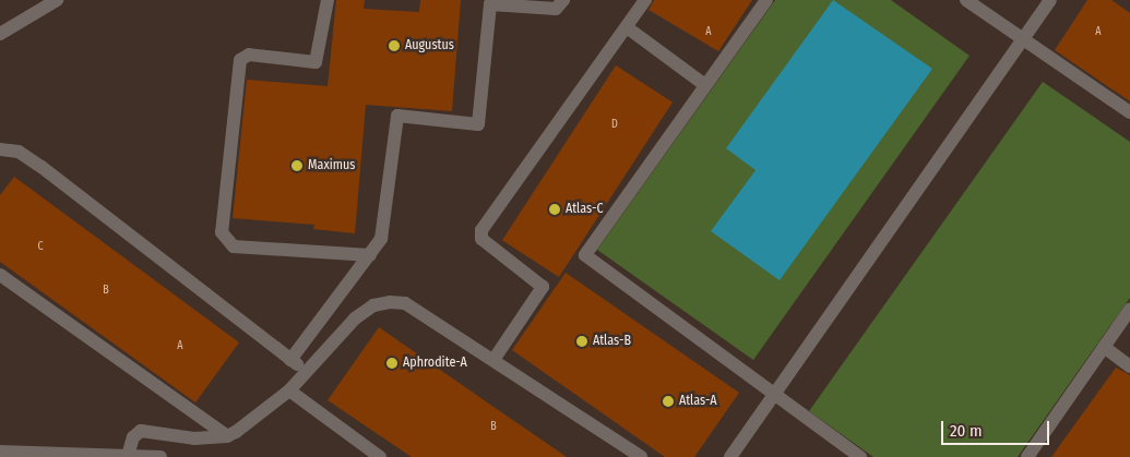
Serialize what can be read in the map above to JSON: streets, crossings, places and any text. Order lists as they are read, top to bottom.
{
  "places": [
    "Augustus",
    "Maximus",
    "Atlas-C",
    "Atlas-B",
    "Aphrodite-A",
    "Atlas-A"
  ],
  "house_numbers": [
    "A",
    "A",
    "D",
    "C",
    "B",
    "A",
    "B"
  ],
  "scale_bar": "20 m"
}
